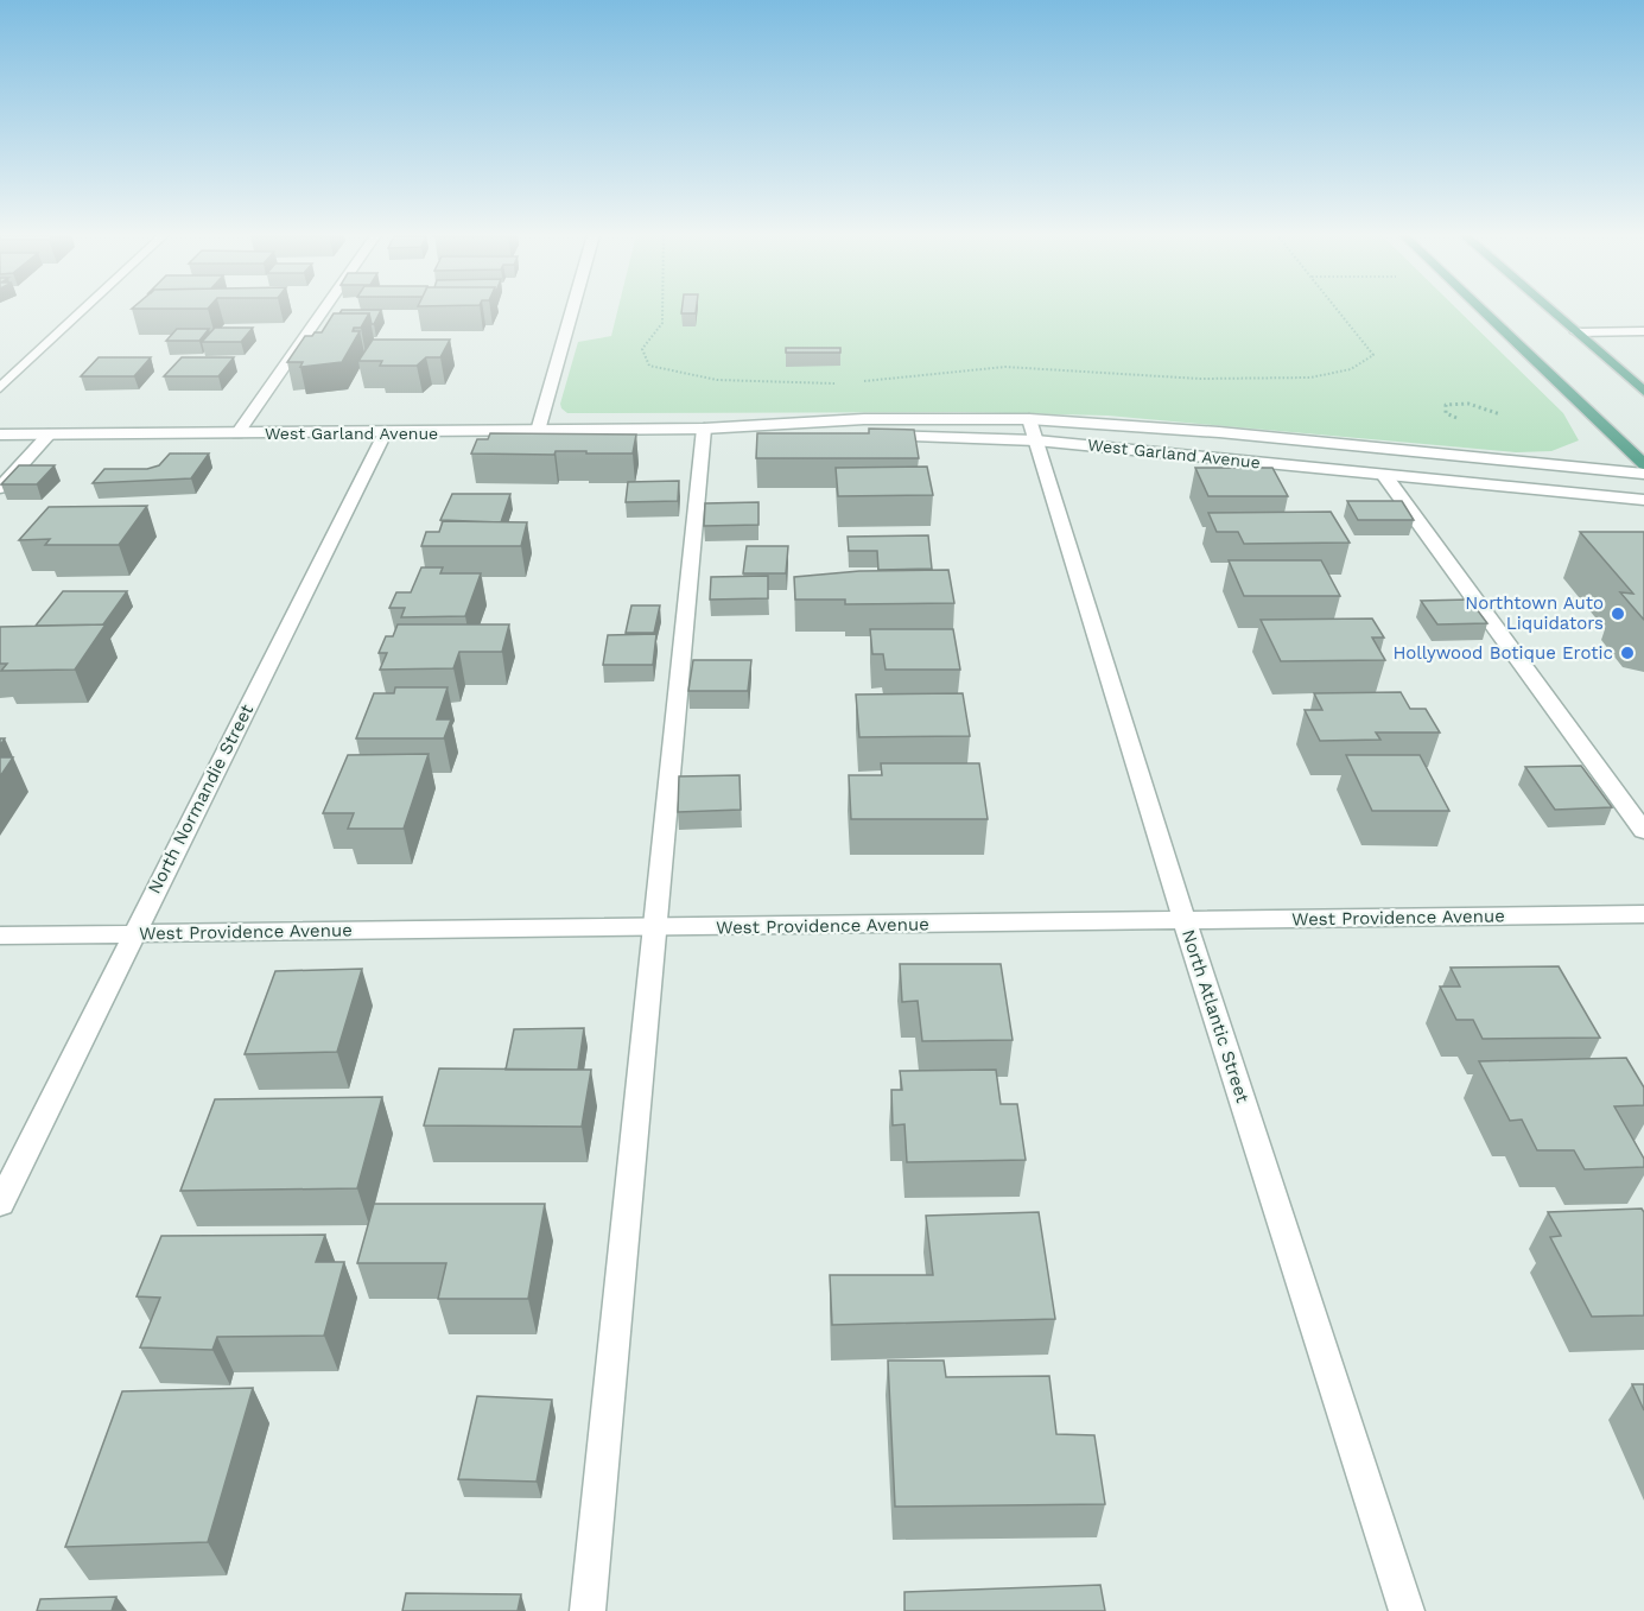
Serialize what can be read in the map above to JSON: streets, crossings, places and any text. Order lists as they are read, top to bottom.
{
  "streets": {
    "street": [
      "West Garland Avenue",
      "North Normandie Street",
      "West Providence Avenue",
      "North Atlantic Street"
    ]
  },
  "crossings": [
    ["West Garland Avenue", "North Normandie Street"],
    ["West Garland Avenue", "North Atlantic Street"],
    ["North Normandie Street", "West Providence Avenue"],
    ["West Providence Avenue", "North Atlantic Street"]
  ],
  "places": ["Northtown Auto Liquidators", "Hollywood Botique Erotic"]
}
